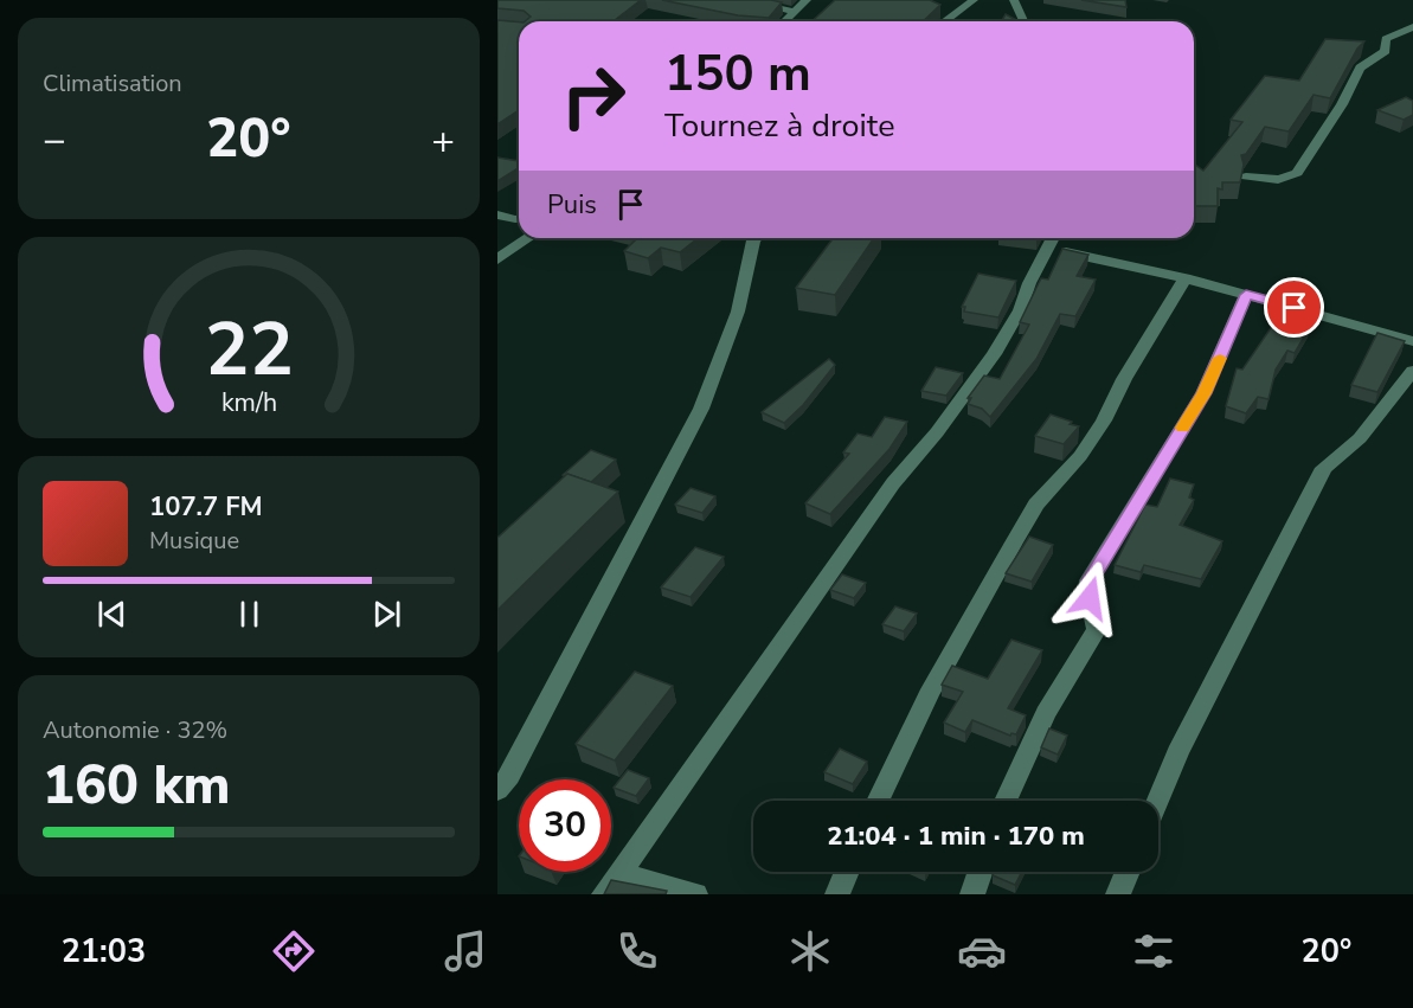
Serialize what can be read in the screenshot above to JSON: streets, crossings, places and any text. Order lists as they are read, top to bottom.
{
  "page": {
    "tile": [
      "Climatisation",
      ["Autonomie · 32%", "160 km"]
    ],
    "turn": ["150 m", "Tournez à droite"],
    "heat": ["−", "20°", "+"],
    "then": "Puis",
    "song": ["107.7 FM", "Musique"],
    "limit": "30",
    "trip": "21:04 · 1 min · 170 m",
    "tabs": ["21:03", "20°"],
    "gauge": ["22", "km/h"]
  }
}
